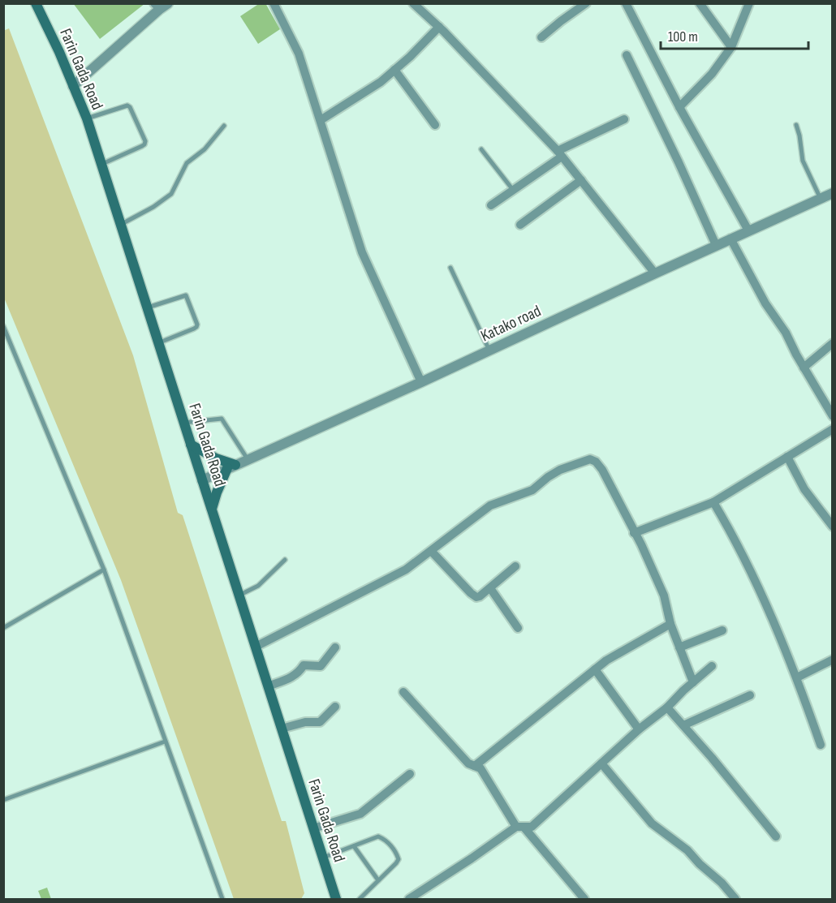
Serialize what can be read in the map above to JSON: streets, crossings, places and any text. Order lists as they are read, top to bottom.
{
  "streets": {
    "main road": ["Farin Gada Road"],
    "street": ["Katako road"]
  },
  "crossings": [
    ["Farin Gada Road", "Katako road"]
  ],
  "scale_bar": "100 m"
}
